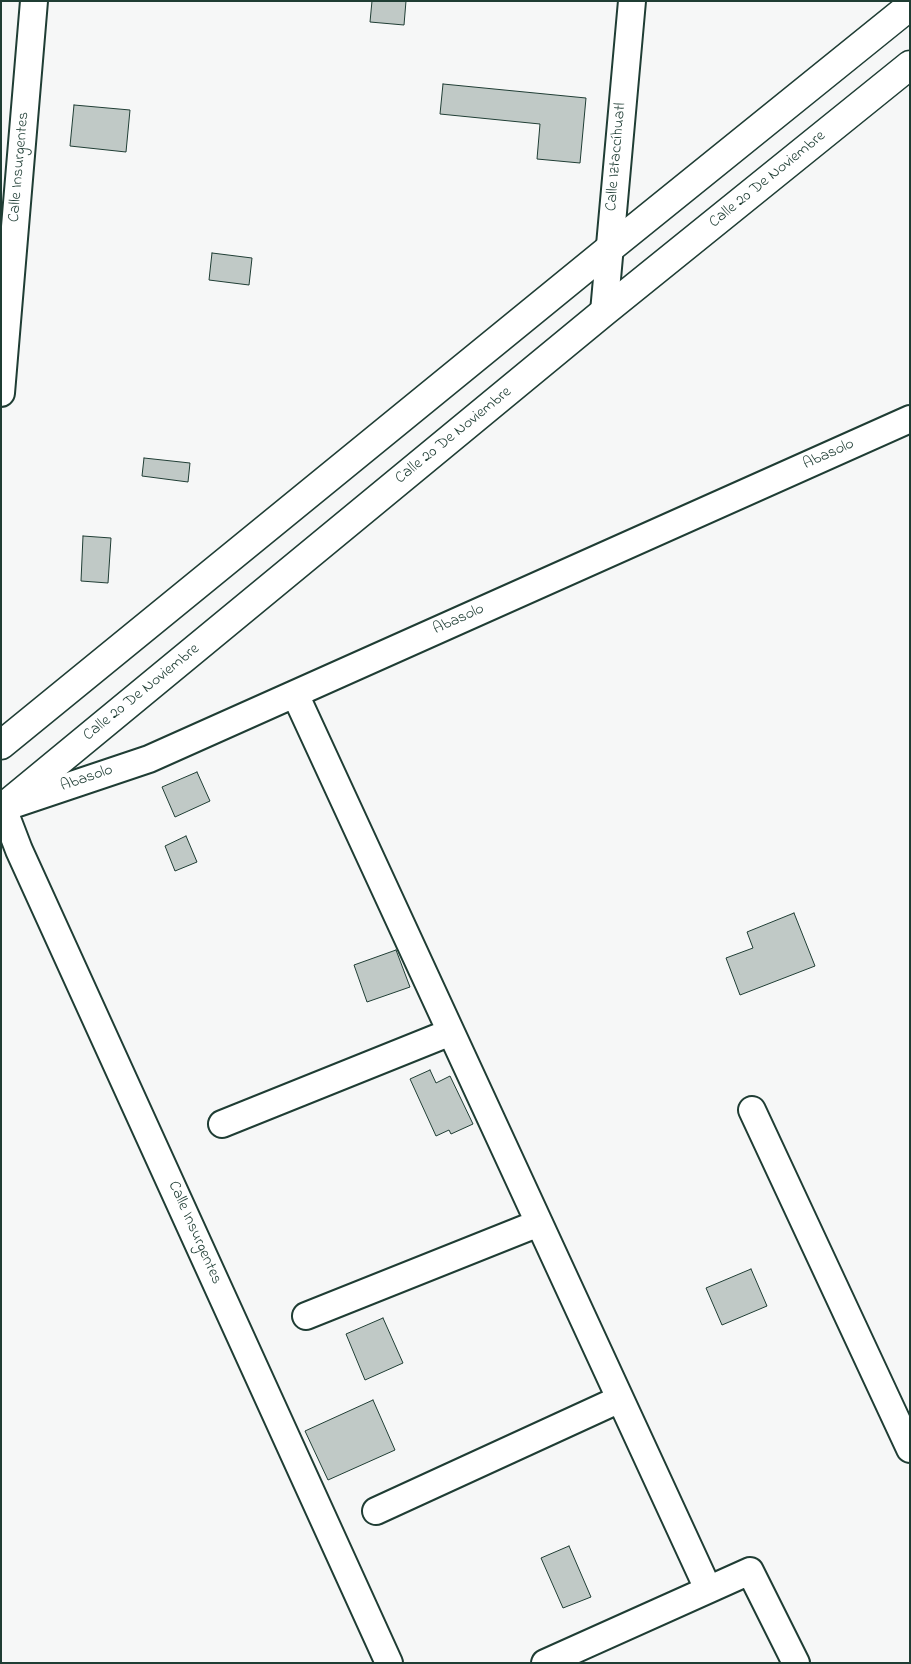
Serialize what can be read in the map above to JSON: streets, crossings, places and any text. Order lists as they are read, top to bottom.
{
  "streets": {
    "main road": ["Calle 20 De Noviembre"],
    "street": ["Calle Iztaccíhuatl", "Calle Insurgentes", "Abasolo"]
  },
  "crossings": [
    ["Calle Iztaccíhuatl", "Calle 20 De Noviembre"],
    ["Calle Insurgentes", "Calle 20 De Noviembre"],
    ["Calle Insurgentes", "Abasolo"],
    ["Calle 20 De Noviembre", "Abasolo"]
  ]
}
